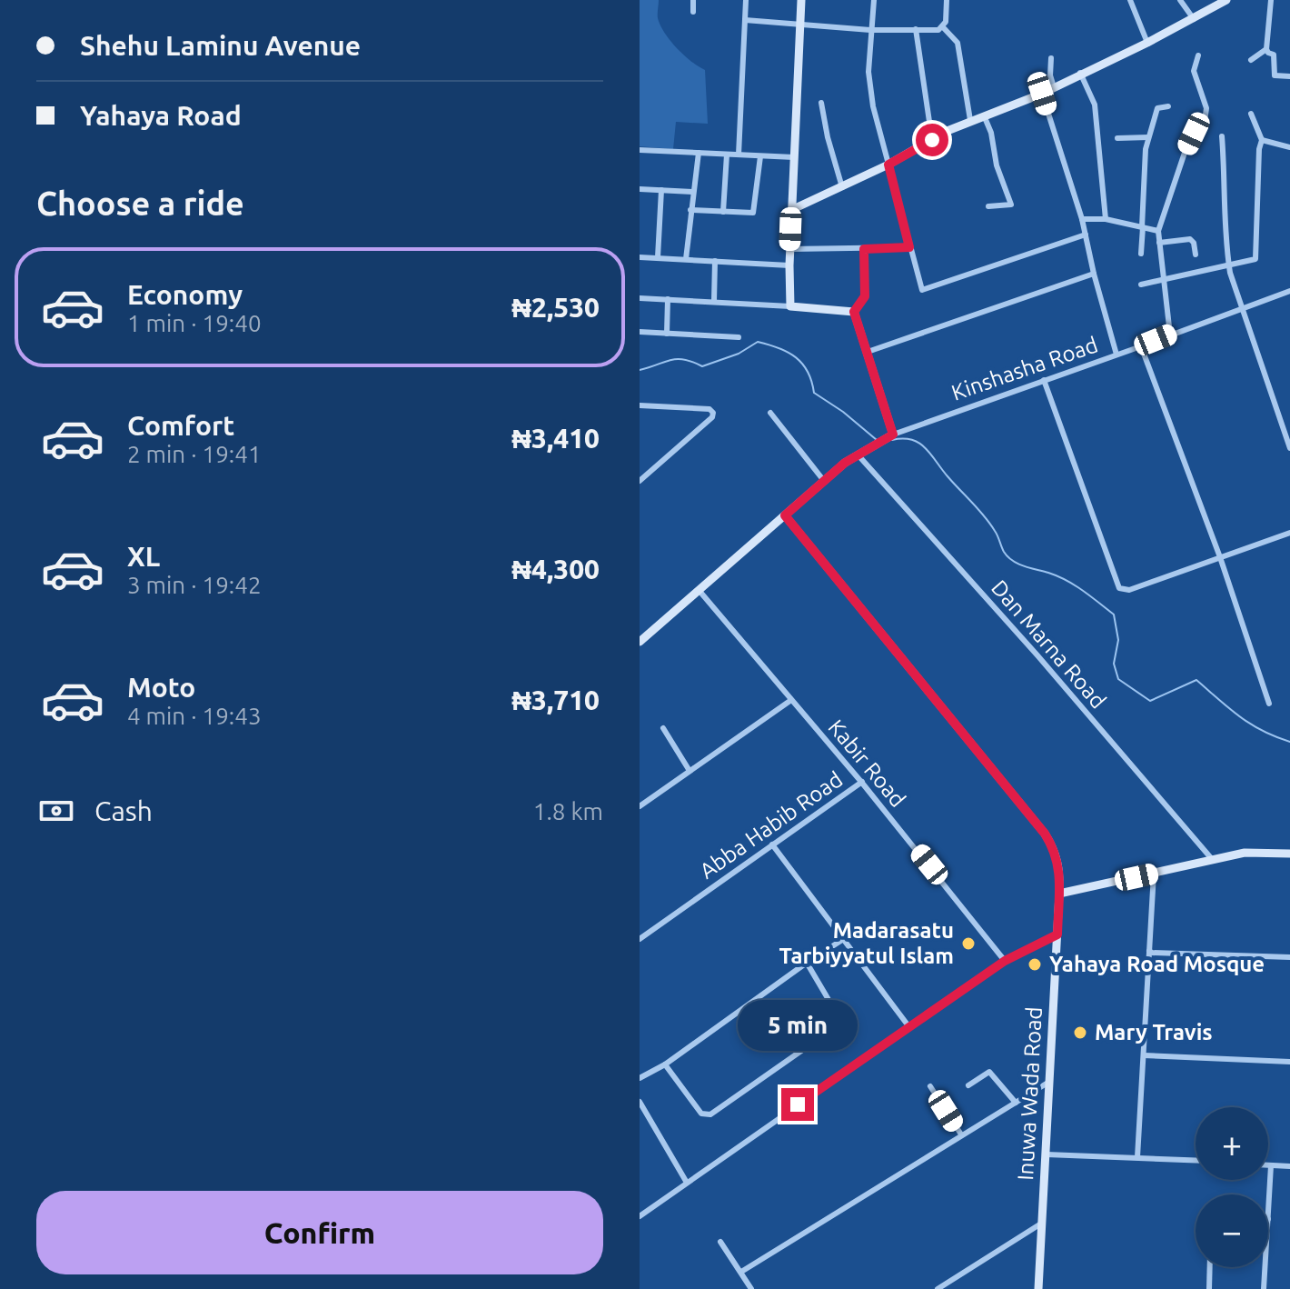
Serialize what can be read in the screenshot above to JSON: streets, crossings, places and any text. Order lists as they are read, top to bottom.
{
  "streets": {
    "street": [
      "Kinshasha Road",
      "Dan Marna Road",
      "Kabir Road",
      "Abba Habib Road",
      "Inuwa Wada Road"
    ]
  },
  "crossings": [
    ["Kabir Road", "Abba Habib Road"]
  ],
  "places": ["Madarasatu Tarbiyyatul Islam", "Yahaya Road Mosque", "Mary Travis"],
  "page": {
    "banner": ["Shehu Laminu Avenue", "Yahaya Road"],
    "heading": "Choose a ride",
    "list": [
      {
        "name": "Economy",
        "note": "1 min · 19:40",
        "value": "₦2,530"
      },
      {
        "name": "Comfort",
        "note": "2 min · 19:41",
        "value": "₦3,410"
      },
      {
        "name": "XL",
        "note": "3 min · 19:42",
        "value": "₦4,300"
      },
      {
        "name": "Moto",
        "note": "4 min · 19:43",
        "value": "₦3,710"
      }
    ],
    "pay": ["Cash", "1.8 km"],
    "bubble": "5 min",
    "map_buttons": ["+", "−"],
    "buttons": "Confirm"
  }
}
